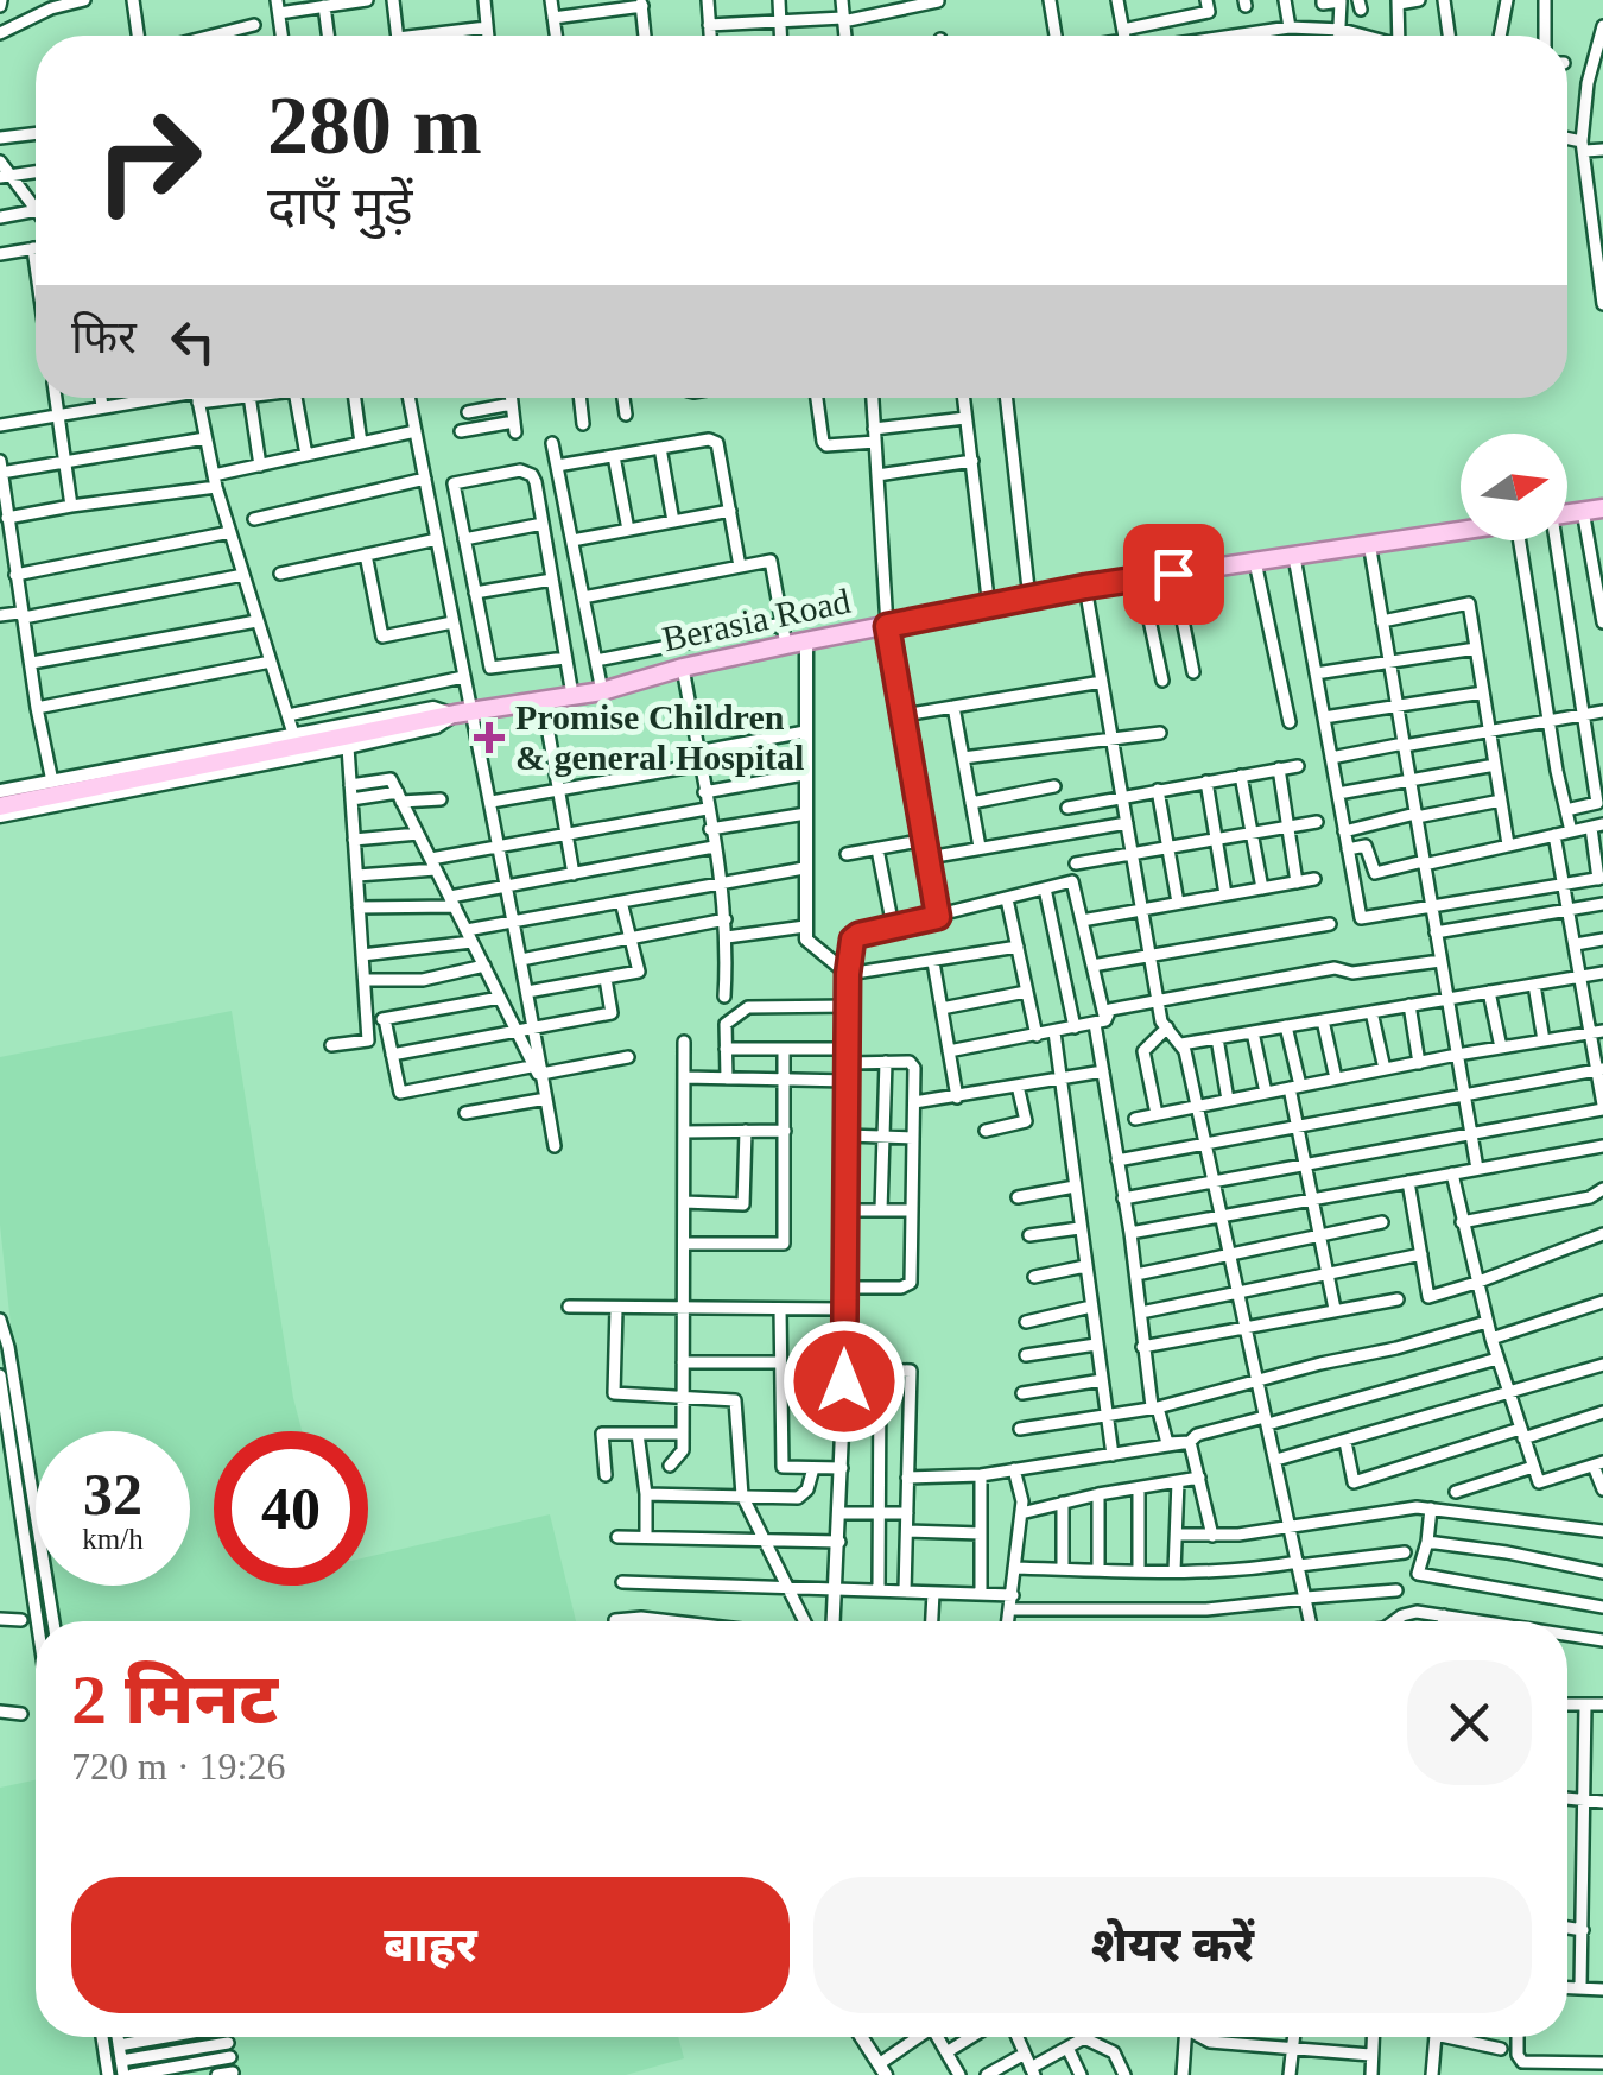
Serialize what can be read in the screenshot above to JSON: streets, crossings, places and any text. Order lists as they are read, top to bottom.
{
  "streets": {
    "main road": ["Berasia Road"]
  },
  "places": {
    "health": ["Promise Children & general Hospital"]
  },
  "north": "right",
  "page": {
    "turn": ["280 m", "दाएँ मुड़ें"],
    "then": "फिर",
    "speed": "32 km/h",
    "limit": "40",
    "heading": ["2 मिनट", "720 m · 19:26"],
    "buttons": ["बाहर", "शेयर करें"]
  }
}
